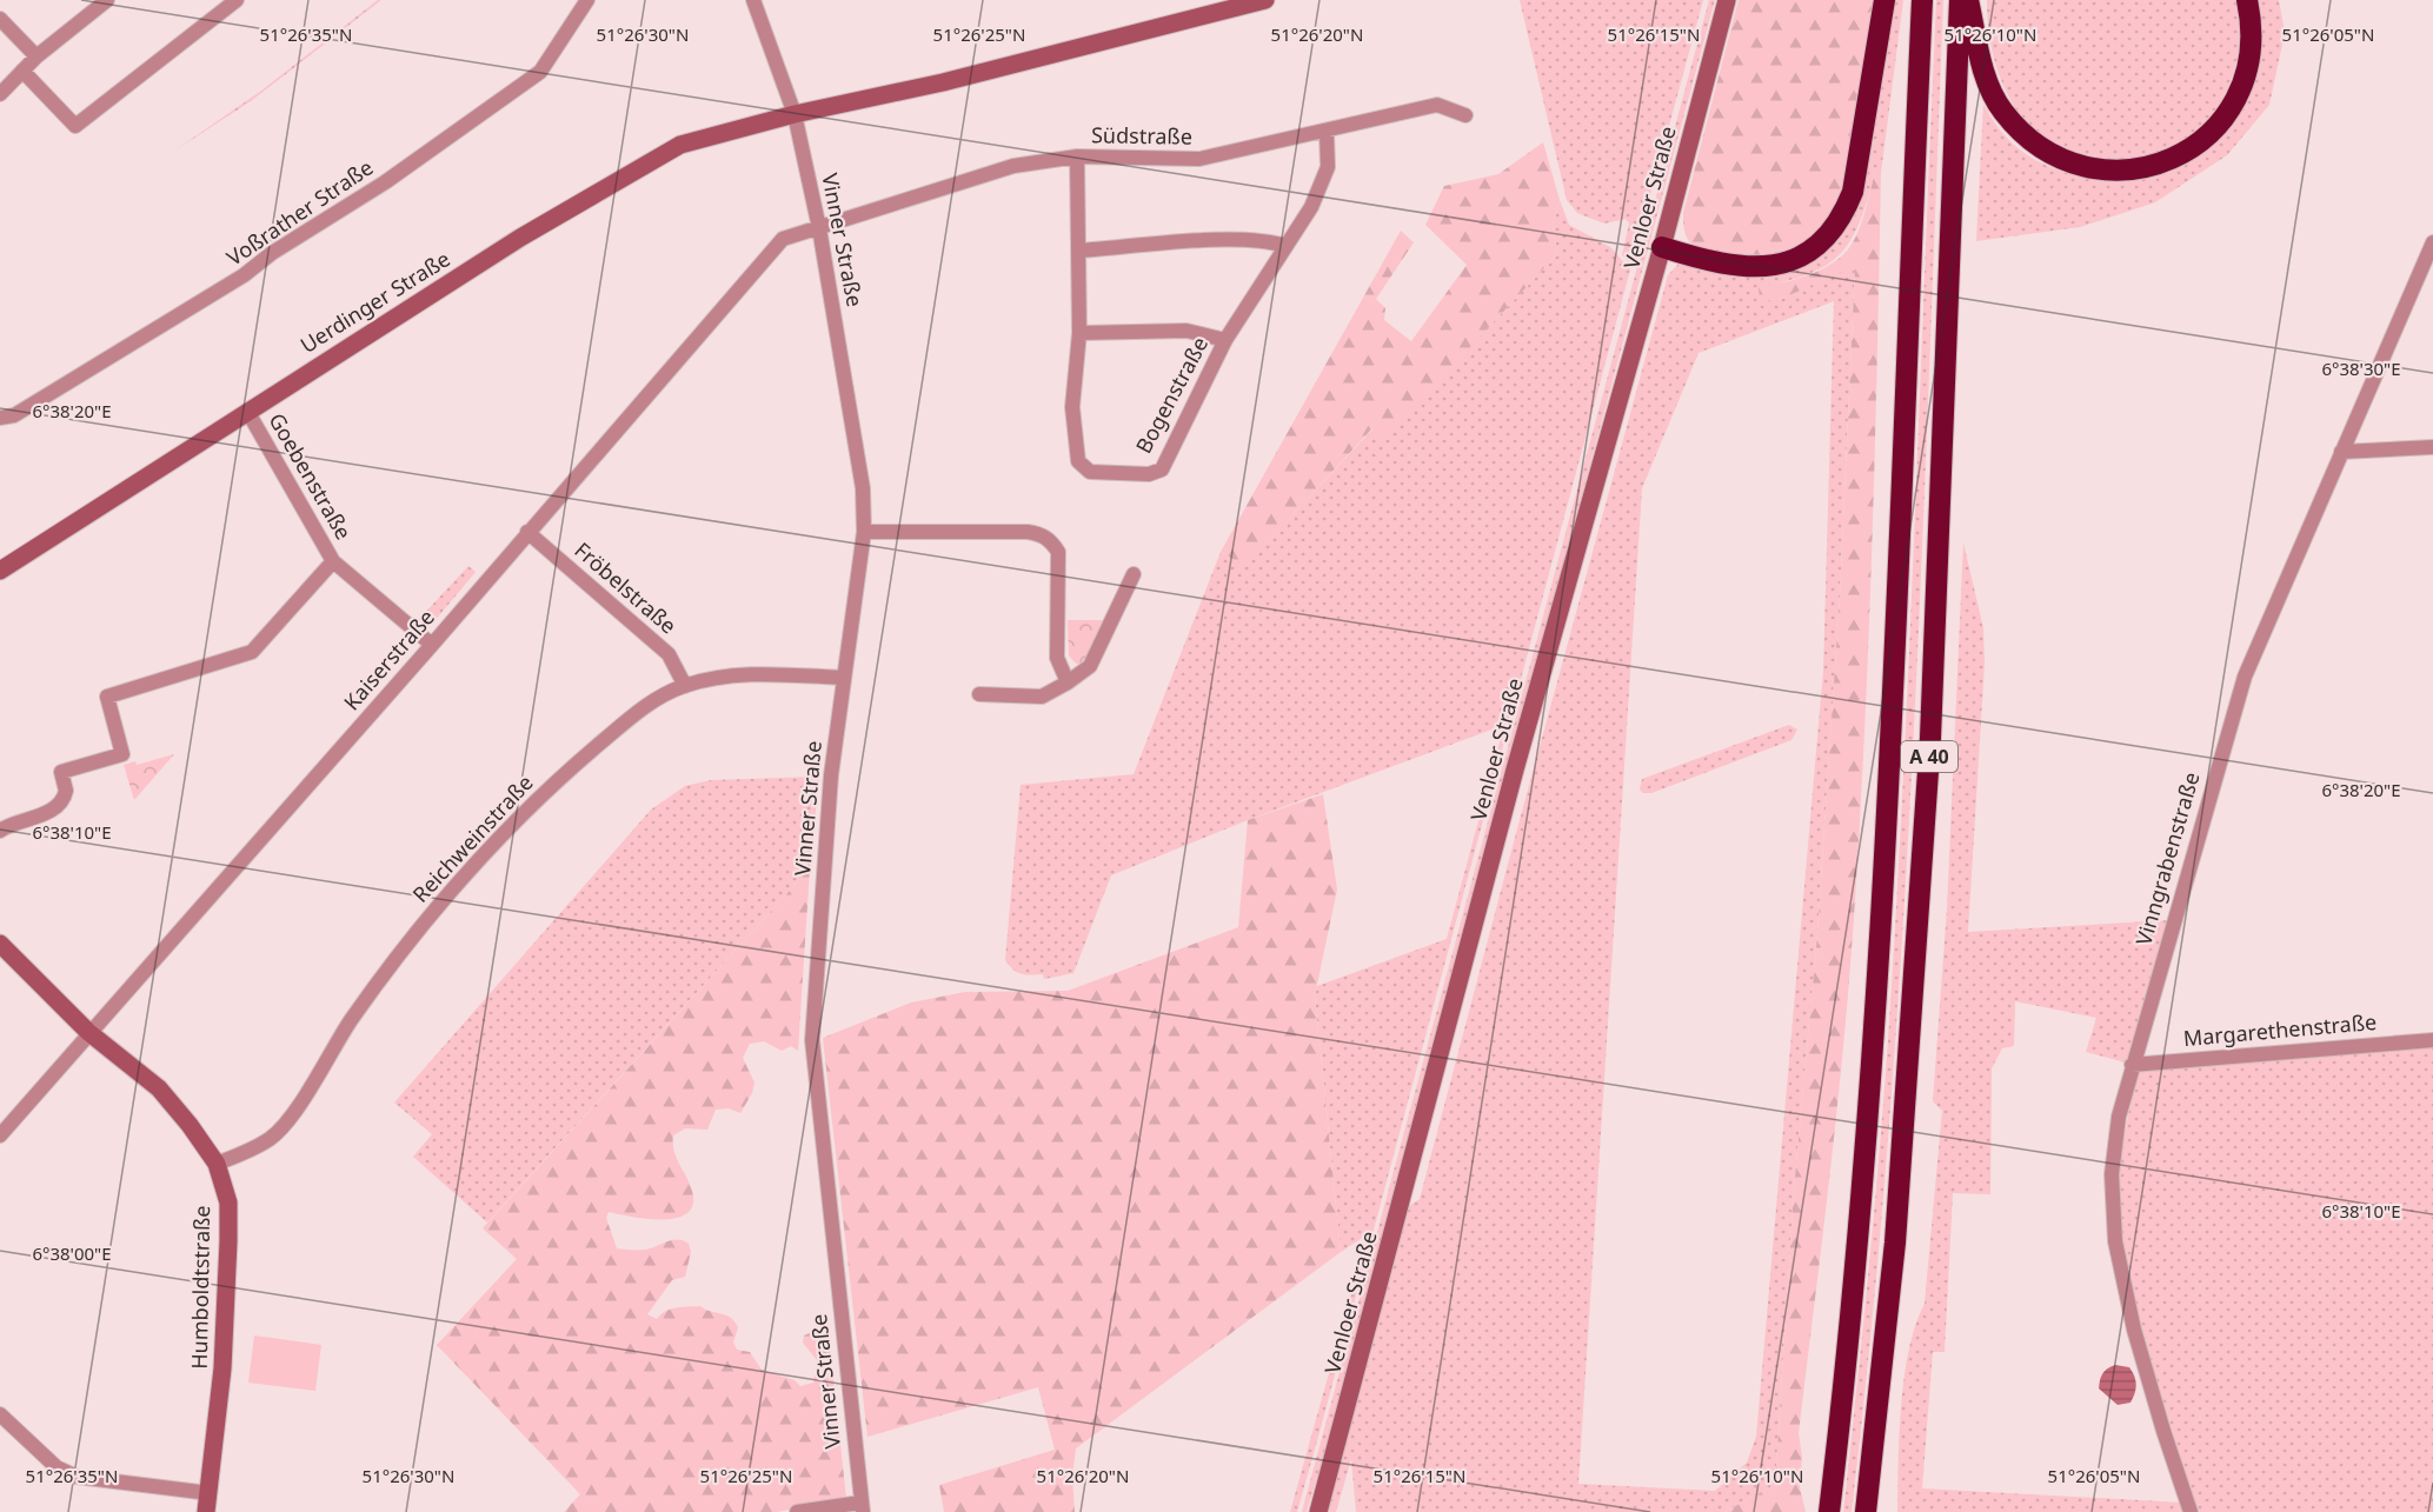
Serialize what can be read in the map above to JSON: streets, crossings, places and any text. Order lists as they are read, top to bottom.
{
  "streets": {
    "highway": ["A 40"],
    "main road": ["Venloer Straße", "Uerdinger Straße", "Humboldtstraße"],
    "street": [
      "Südstraße",
      "Voßrather Straße",
      "Vinner Straße",
      "Bogenstraße",
      "Goebenstraße",
      "Fröbelstraße",
      "Kaiserstraße",
      "Reichweinstraße",
      "Vinngrabenstraße",
      "Margarethenstraße"
    ]
  },
  "crossings": [
    ["Südstraße", "Vinner Straße"],
    ["Südstraße", "Bogenstraße"],
    ["Südstraße", "Kaiserstraße"],
    ["Vinner Straße", "Uerdinger Straße"],
    ["Vinner Straße", "Kaiserstraße"],
    ["Vinner Straße", "Reichweinstraße"],
    ["Uerdinger Straße", "Goebenstraße"],
    ["Goebenstraße", "Kaiserstraße"],
    ["Fröbelstraße", "Kaiserstraße"],
    ["Fröbelstraße", "Reichweinstraße"],
    ["Kaiserstraße", "Humboldtstraße"],
    ["Reichweinstraße", "Humboldtstraße"],
    ["Vinngrabenstraße", "Margarethenstraße"]
  ],
  "coordinates": [
    "51°26'35\"N",
    "51°26'30\"N",
    "51°26'25\"N",
    "51°26'20\"N",
    "51°26'15\"N",
    "51°26'10\"N",
    "51°26'05\"N",
    "6°38'30\"E",
    "6°38'20\"E",
    "6°38'10\"E",
    "6°38'00\"E"
  ]
}
